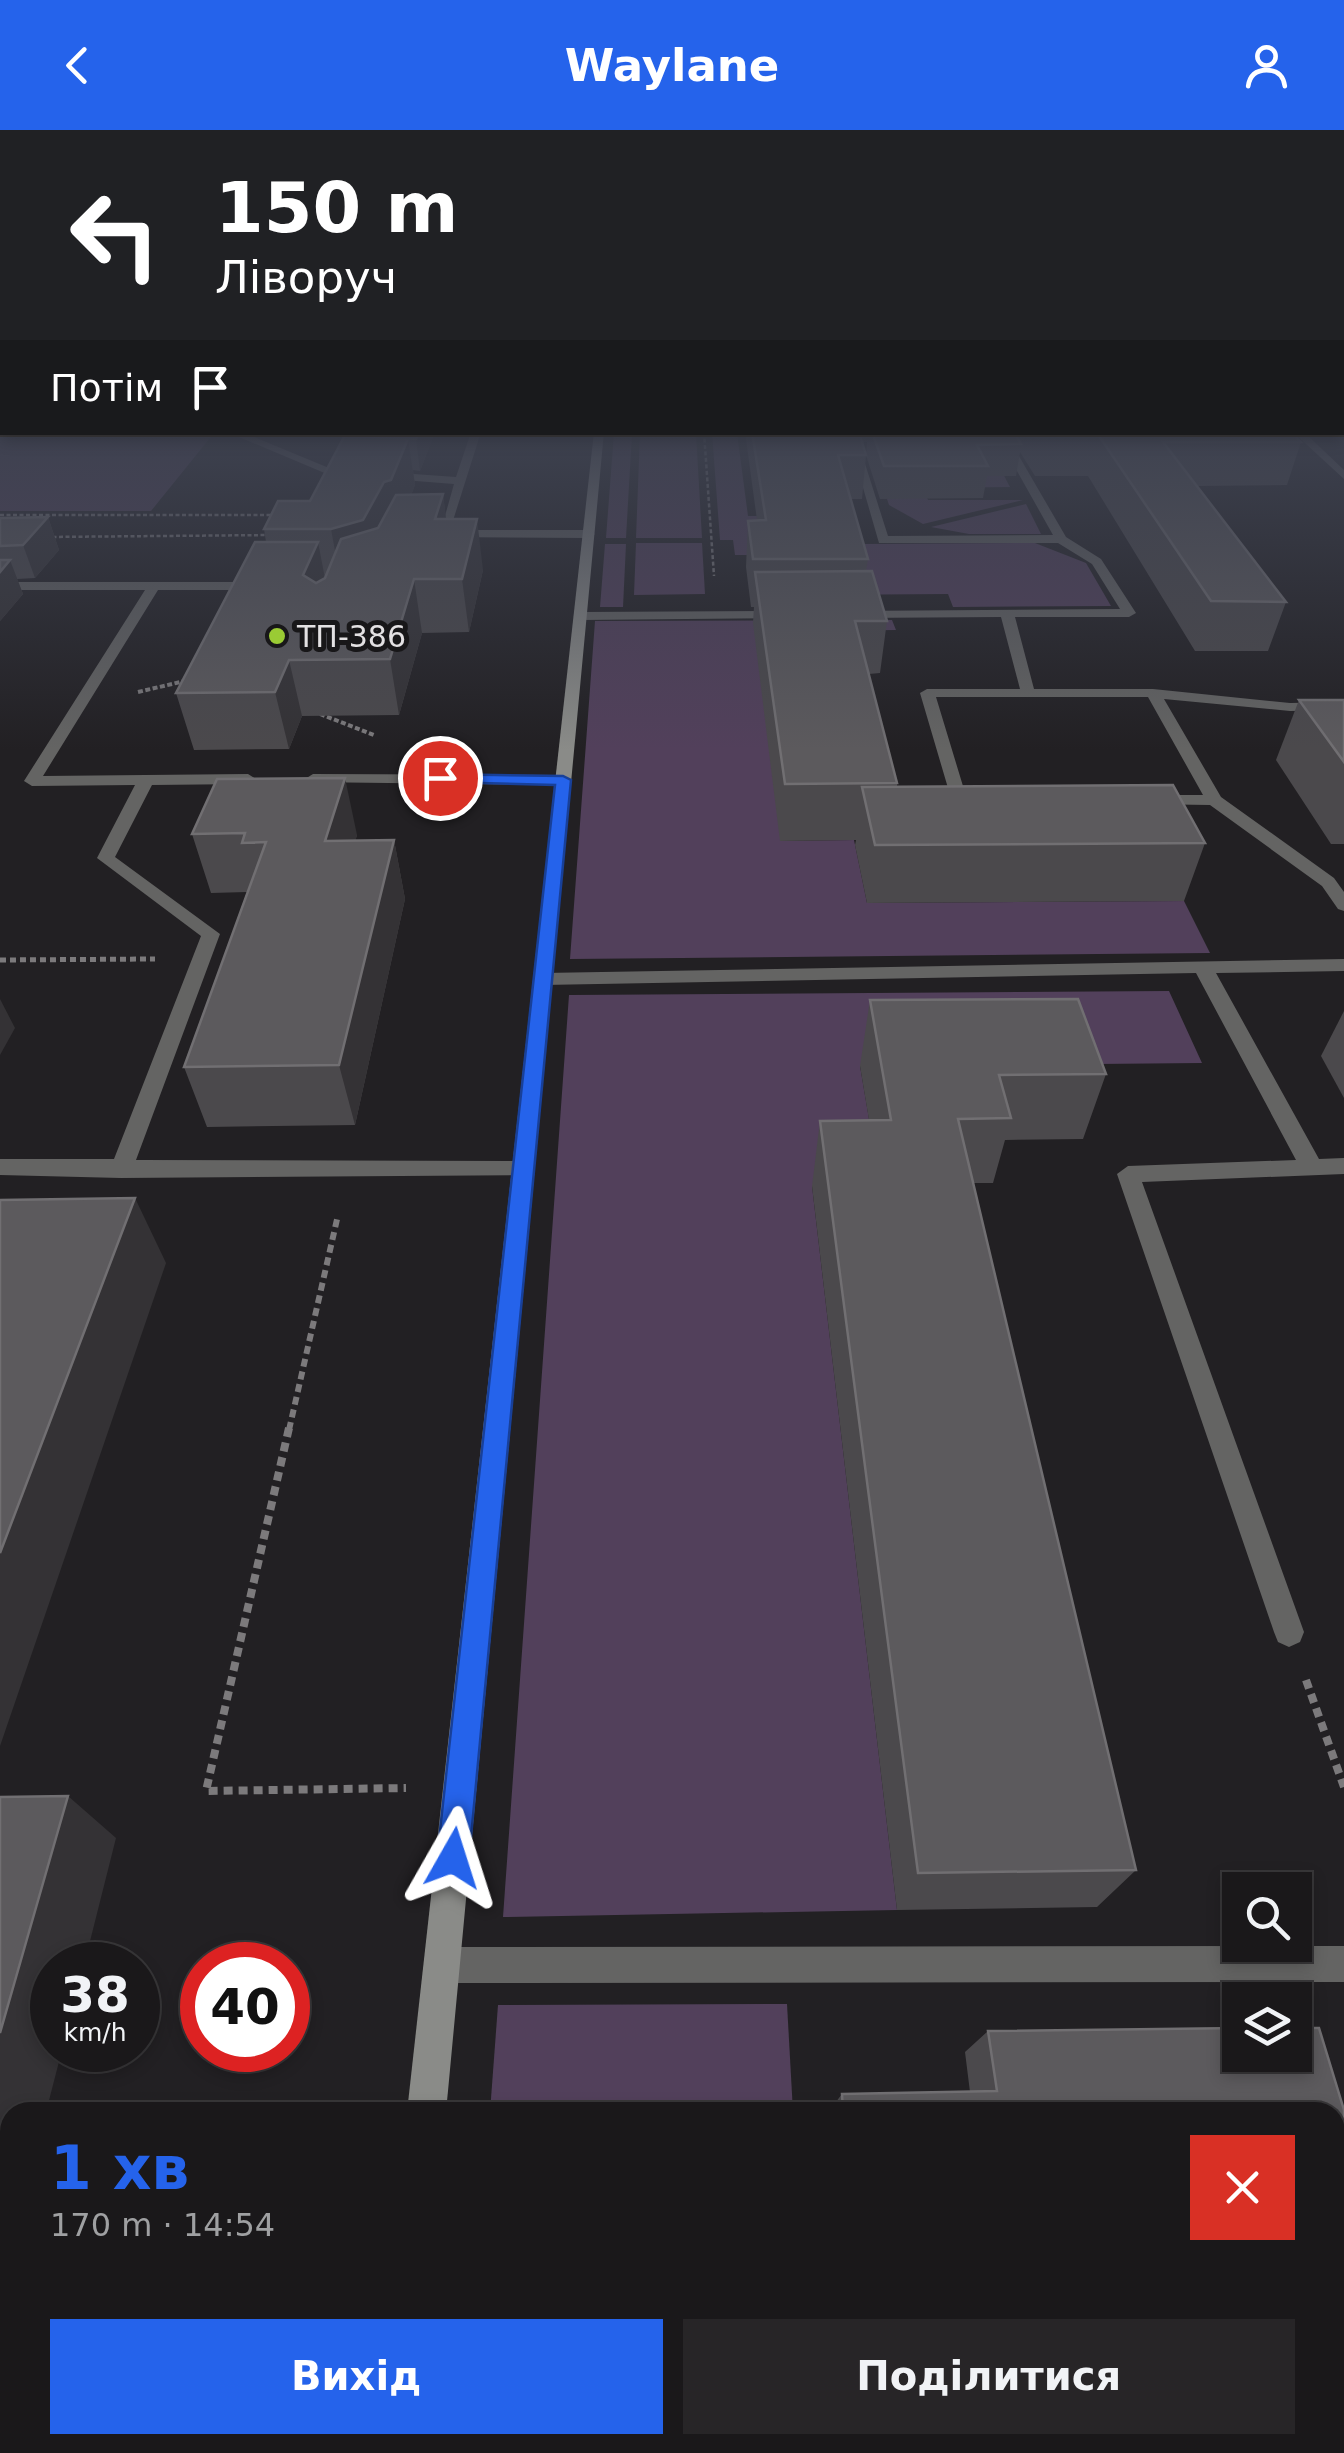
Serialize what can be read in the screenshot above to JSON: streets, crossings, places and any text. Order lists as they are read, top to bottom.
{
  "places": ["ТП-386"],
  "page": {
    "header": "Waylane",
    "turn": ["150 m", "Ліворуч"],
    "then": "Потім",
    "speed": "38 km/h",
    "limit": "40",
    "heading": ["1 хв", "170 m · 14:54"],
    "buttons": ["Вихід", "Поділитися"]
  }
}
